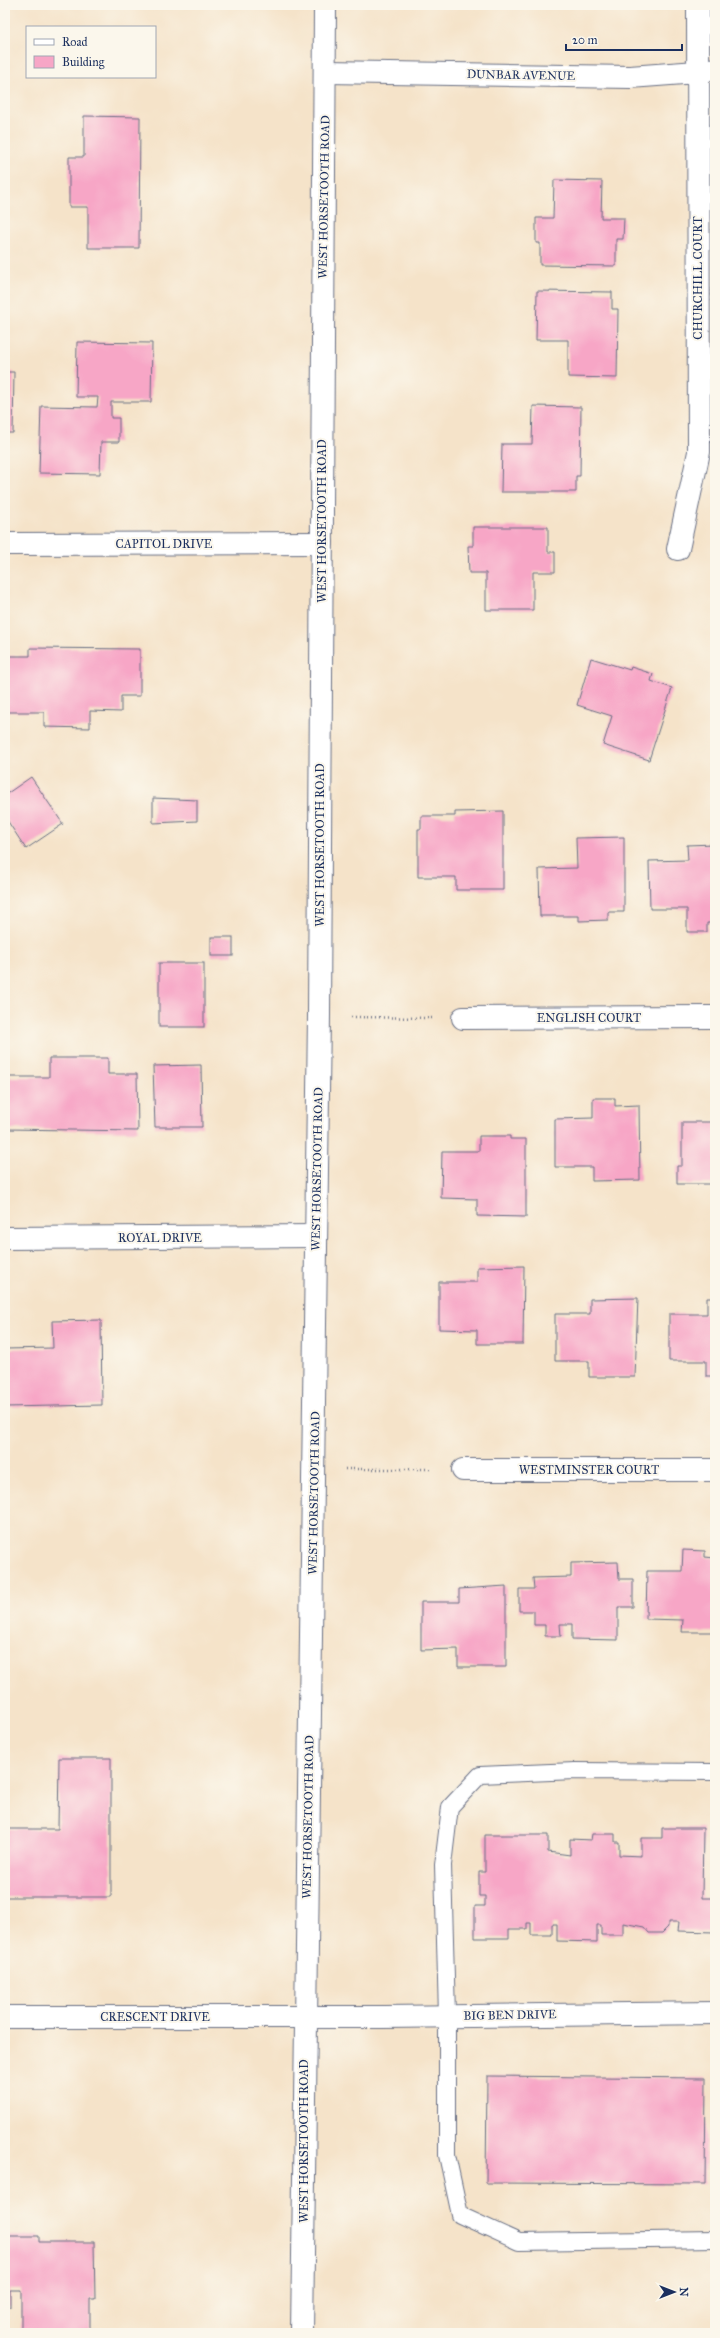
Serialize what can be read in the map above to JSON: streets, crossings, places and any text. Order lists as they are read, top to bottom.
{
  "streets": {
    "street": [
      "DUNBAR AVENUE",
      "WEST HORSETOOTH ROAD",
      "CHURCHILL COURT",
      "CAPITOL DRIVE",
      "ENGLISH COURT",
      "ROYAL DRIVE",
      "WESTMINSTER COURT",
      "BIG BEN DRIVE",
      "CRESCENT DRIVE"
    ]
  },
  "crossings": [
    ["DUNBAR AVENUE", "WEST HORSETOOTH ROAD"],
    ["DUNBAR AVENUE", "CHURCHILL COURT"],
    ["WEST HORSETOOTH ROAD", "CAPITOL DRIVE"],
    ["WEST HORSETOOTH ROAD", "ROYAL DRIVE"],
    ["WEST HORSETOOTH ROAD", "BIG BEN DRIVE"],
    ["WEST HORSETOOTH ROAD", "CRESCENT DRIVE"],
    ["BIG BEN DRIVE", "CRESCENT DRIVE"]
  ],
  "legend": ["Road", "Building"],
  "scale_bar": "20 m",
  "north": "right"
}
